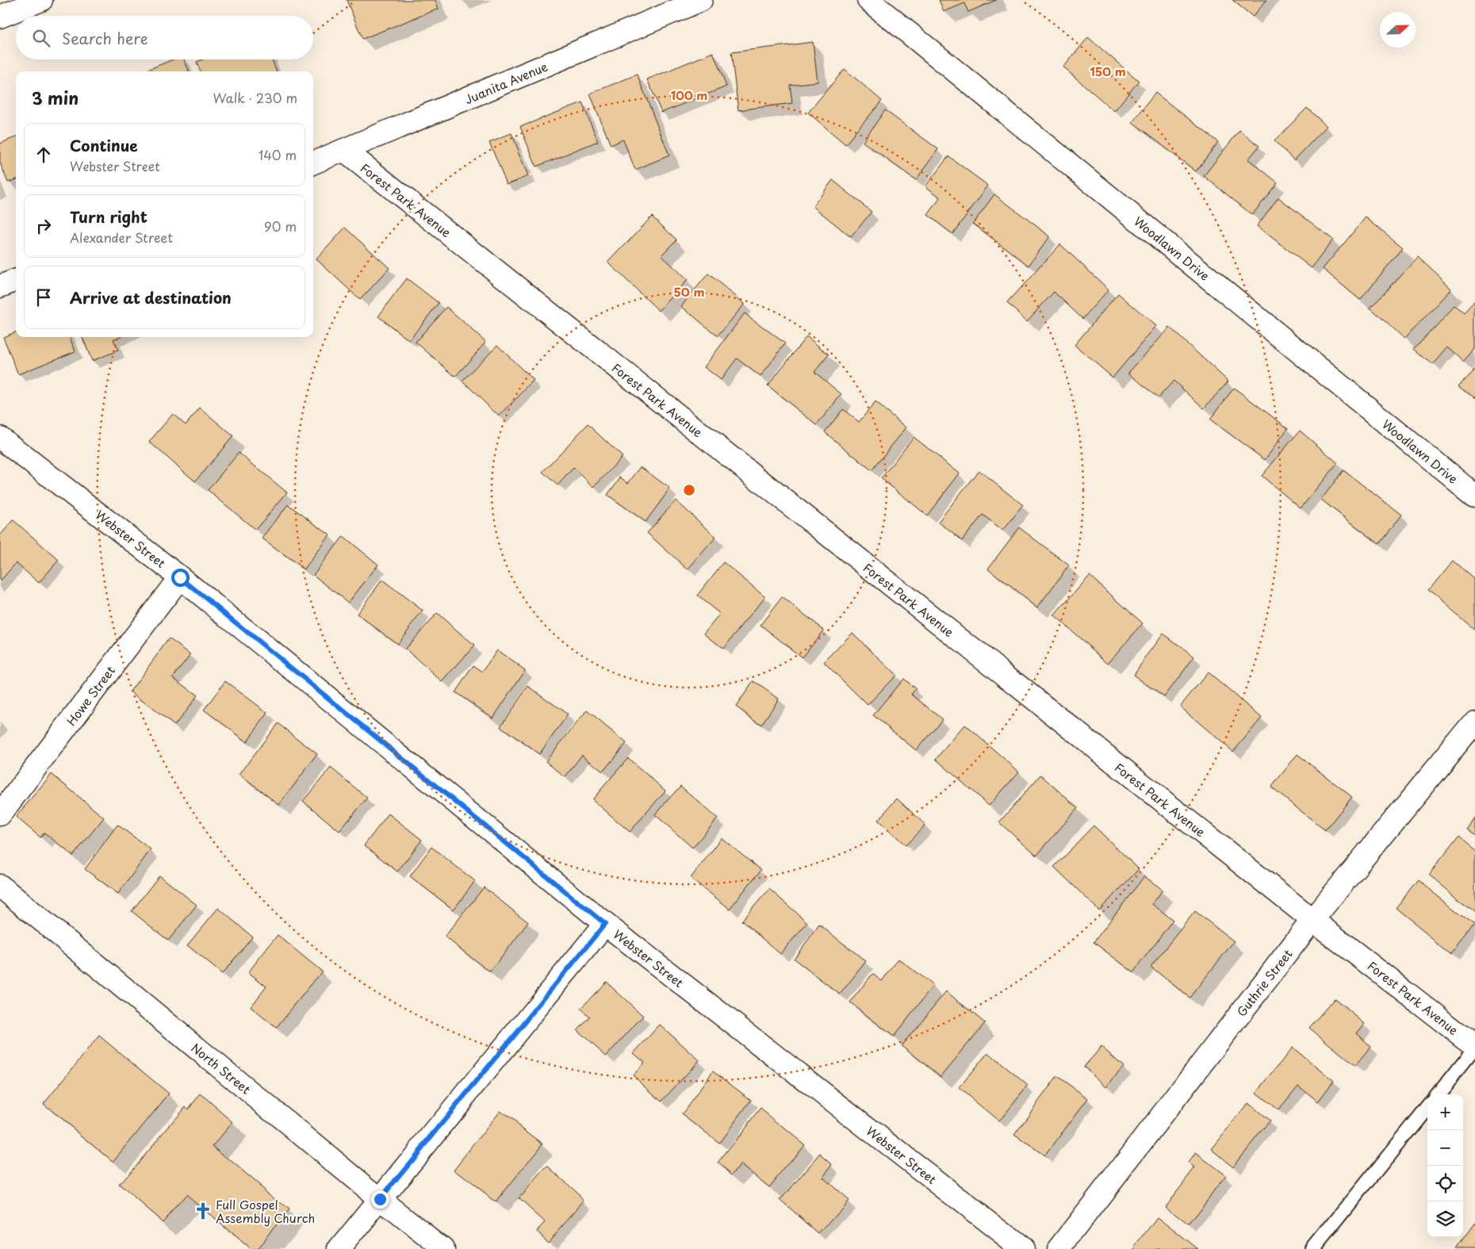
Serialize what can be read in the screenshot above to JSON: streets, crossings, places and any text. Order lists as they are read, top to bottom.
{
  "streets": {
    "street": [
      "Juanita Avenue",
      "Forest Park Avenue",
      "Woodlawn Drive",
      "Webster Street",
      "Howe Street",
      "Guthrie Street",
      "North Street"
    ]
  },
  "crossings": [
    ["Juanita Avenue", "Forest Park Avenue"],
    ["Forest Park Avenue", "Guthrie Street"],
    ["Webster Street", "Howe Street"]
  ],
  "places": {
    "church": ["Full Gospel Assembly Church"]
  },
  "north": "right",
  "page": {
    "search": "Search here",
    "heading": ["3 min", "Walk · 230 m"],
    "list": [
      ["Continue", "Webster Street", "140 m"],
      ["Turn right", "Alexander Street", "90 m"],
      "Arrive at destination"
    ],
    "map_buttons": ["+", "−"]
  },
  "rings": ["150 m", "100 m", "50 m"]
}
